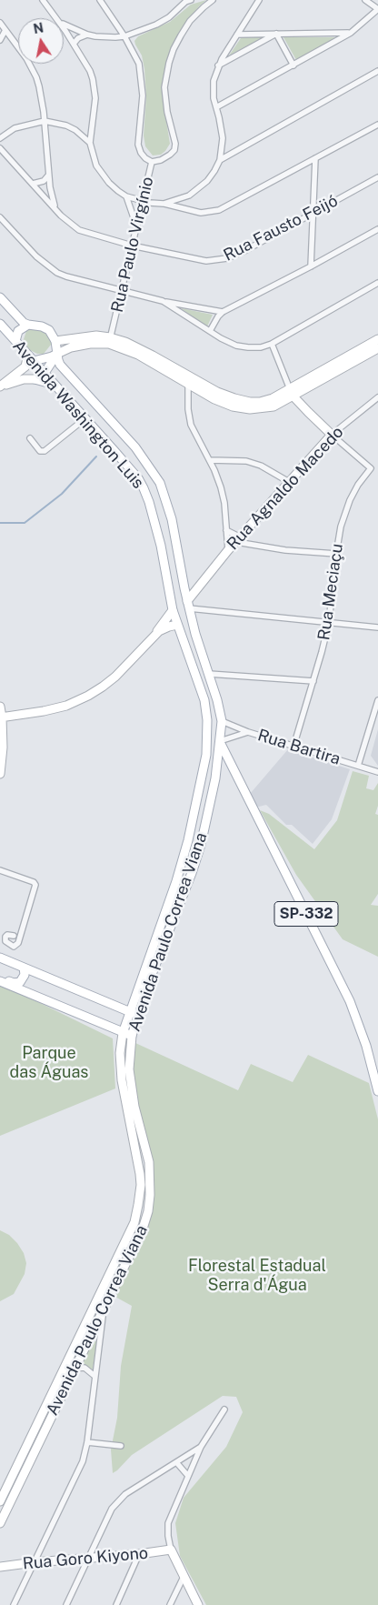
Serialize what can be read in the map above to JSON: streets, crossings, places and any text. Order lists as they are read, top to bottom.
{
  "streets": {
    "main road": [
      "Avenida Washington Luis",
      "Rua Agnaldo Macedo",
      "SP-332",
      "Avenida Paulo Correa Viana",
      "Rua Goro Kiyono"
    ],
    "street": [
      "Rua Fausto Feijó",
      "Rua Paulo Virgínio",
      "Rua Meciaçu",
      "Rua Bartira"
    ]
  },
  "crossings": [
    ["Rua Fausto Feijó", "Rua Paulo Virgínio"],
    ["Avenida Washington Luis", "Rua Agnaldo Macedo"],
    ["Avenida Washington Luis", "Rua Bartira"],
    ["Avenida Washington Luis", "SP-332"],
    ["Avenida Washington Luis", "Avenida Paulo Correa Viana"],
    ["Rua Agnaldo Macedo", "Rua Meciaçu"],
    ["Rua Meciaçu", "Rua Bartira"],
    ["SP-332", "Avenida Paulo Correa Viana"]
  ],
  "parks": ["Parque das Águas", "Florestal Estadual Serra d'Água"],
  "north": "top"
}
